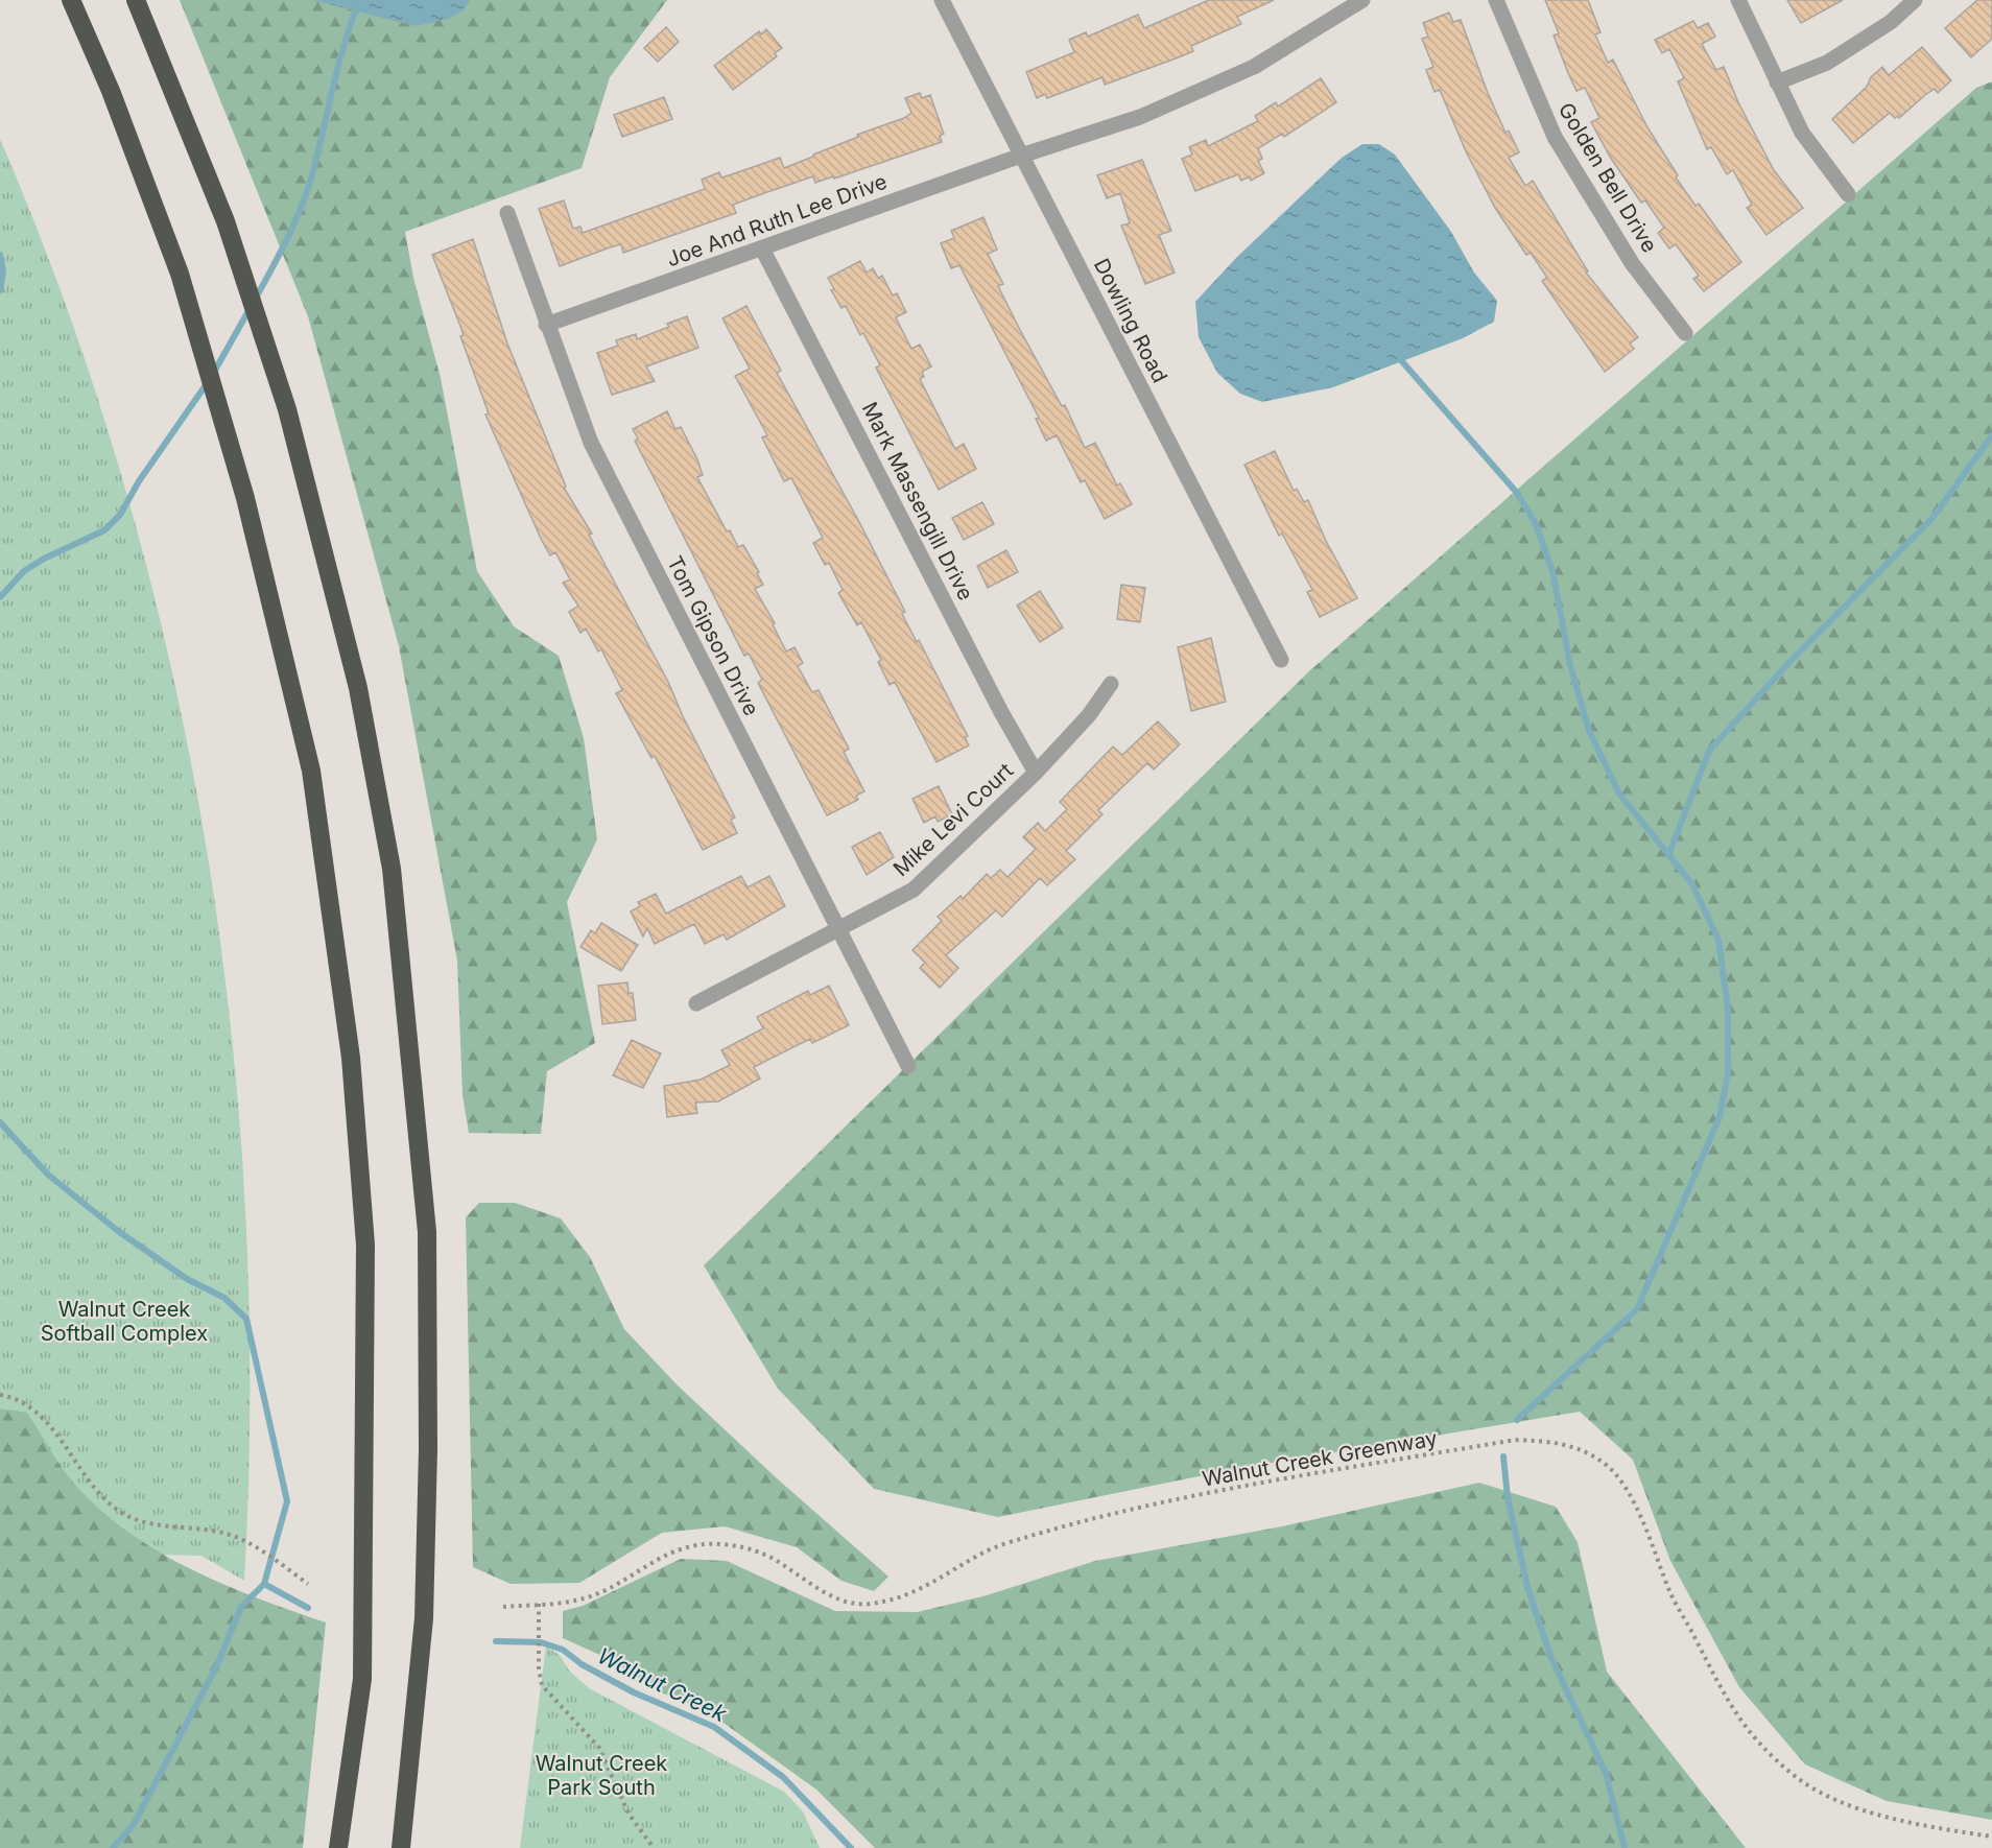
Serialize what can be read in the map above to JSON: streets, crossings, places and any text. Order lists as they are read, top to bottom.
{
  "streets": {
    "street": [
      "Golden Bell Drive",
      "Joe And Ruth Lee Drive",
      "Dowling Road",
      "Mark Massengill Drive",
      "Tom Gipson Drive",
      "Mike Levi Court"
    ],
    "path": ["Walnut Creek Greenway"]
  },
  "crossings": [
    ["Joe And Ruth Lee Drive", "Dowling Road"],
    ["Joe And Ruth Lee Drive", "Mark Massengill Drive"],
    ["Joe And Ruth Lee Drive", "Tom Gipson Drive"],
    ["Mark Massengill Drive", "Mike Levi Court"],
    ["Tom Gipson Drive", "Mike Levi Court"]
  ],
  "water": ["Walnut Creek"],
  "parks": ["Walnut Creek Softball Complex", "Walnut Creek Park South"]
}
